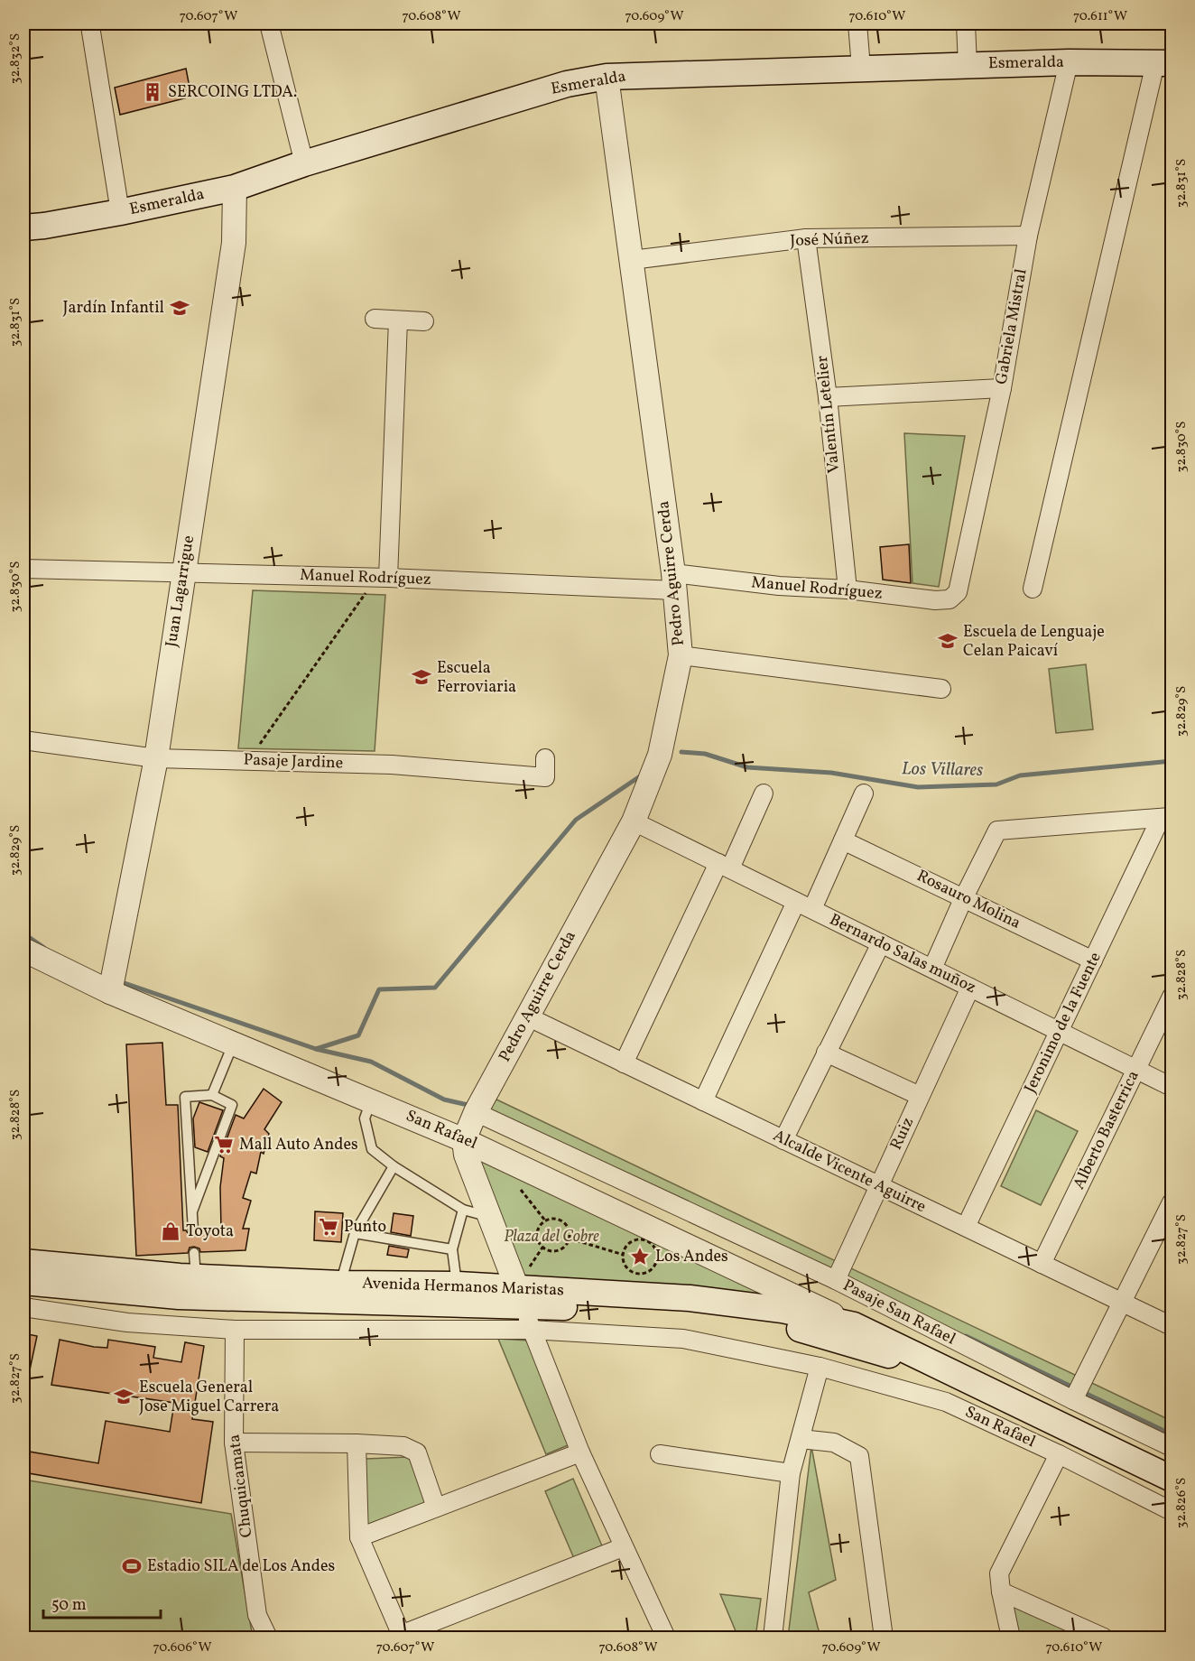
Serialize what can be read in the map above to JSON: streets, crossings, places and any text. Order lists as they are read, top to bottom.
{
  "streets": {
    "main road": ["Esmeralda", "San Rafael", "Avenida Hermanos Maristas"],
    "street": [
      "José Núñez",
      "Gabriela Mistral",
      "Valentín Letelier",
      "Pedro Aguirre Cerda",
      "Manuel Rodríguez",
      "Juan Lagarrigue",
      "Pasaje Jardine",
      "Rosauro Molina",
      "Bernardo Salas muñoz",
      "Jeronimo de la Fuente",
      "Alberto Basterrica",
      "Ruiz",
      "Alcalde Vicente Aguirre",
      "Pasaje San Rafael",
      "Chuquicamata"
    ]
  },
  "crossings": [
    ["Esmeralda", "Gabriela Mistral"],
    ["Esmeralda", "Pedro Aguirre Cerda"],
    ["Esmeralda", "Juan Lagarrigue"],
    ["José Núñez", "Gabriela Mistral"],
    ["José Núñez", "Valentín Letelier"],
    ["José Núñez", "Pedro Aguirre Cerda"],
    ["Gabriela Mistral", "Manuel Rodríguez"],
    ["Valentín Letelier", "Manuel Rodríguez"],
    ["Pedro Aguirre Cerda", "Manuel Rodríguez"],
    ["Pedro Aguirre Cerda", "Bernardo Salas muñoz"],
    ["Pedro Aguirre Cerda", "San Rafael"],
    ["Pedro Aguirre Cerda", "Alcalde Vicente Aguirre"],
    ["Pedro Aguirre Cerda", "Pasaje San Rafael"],
    ["Manuel Rodríguez", "Juan Lagarrigue"],
    ["Juan Lagarrigue", "Pasaje Jardine"],
    ["Juan Lagarrigue", "San Rafael"],
    ["Rosauro Molina", "Jeronimo de la Fuente"],
    ["Bernardo Salas muñoz", "Jeronimo de la Fuente"],
    ["Bernardo Salas muñoz", "Alberto Basterrica"],
    ["Bernardo Salas muñoz", "Ruiz"],
    ["Jeronimo de la Fuente", "Alcalde Vicente Aguirre"],
    ["San Rafael", "Avenida Hermanos Maristas"],
    ["San Rafael", "Chuquicamata"],
    ["Alberto Basterrica", "Alcalde Vicente Aguirre"],
    ["Ruiz", "Alcalde Vicente Aguirre"],
    ["Ruiz", "Pasaje San Rafael"]
  ],
  "water": ["Los Villares"],
  "parks": ["Plaza del Cobre"],
  "places": {
    "building": ["SERCOING LTDA."],
    "school or university": [
      "Jardín Infantil",
      "Escuela de Lenguaje Celan Paicaví",
      "Escuela Ferroviaria",
      "Escuela General Jose Miguel Carrera"
    ],
    "supermarket": ["Mall Auto Andes", "Punto"],
    "shop": ["Toyota"],
    "place": ["Los Andes"],
    "sports": ["Estadio SILA de Los Andes"]
  },
  "scale_bar": "50 m",
  "coordinates": [
    "70.607°W",
    "70.608°W",
    "70.609°W",
    "70.610°W",
    "70.611°W",
    "32.832°S",
    "32.831°S",
    "32.830°S",
    "32.829°S",
    "32.828°S",
    "32.827°S",
    "32.826°S",
    "70.606°W"
  ]
}
